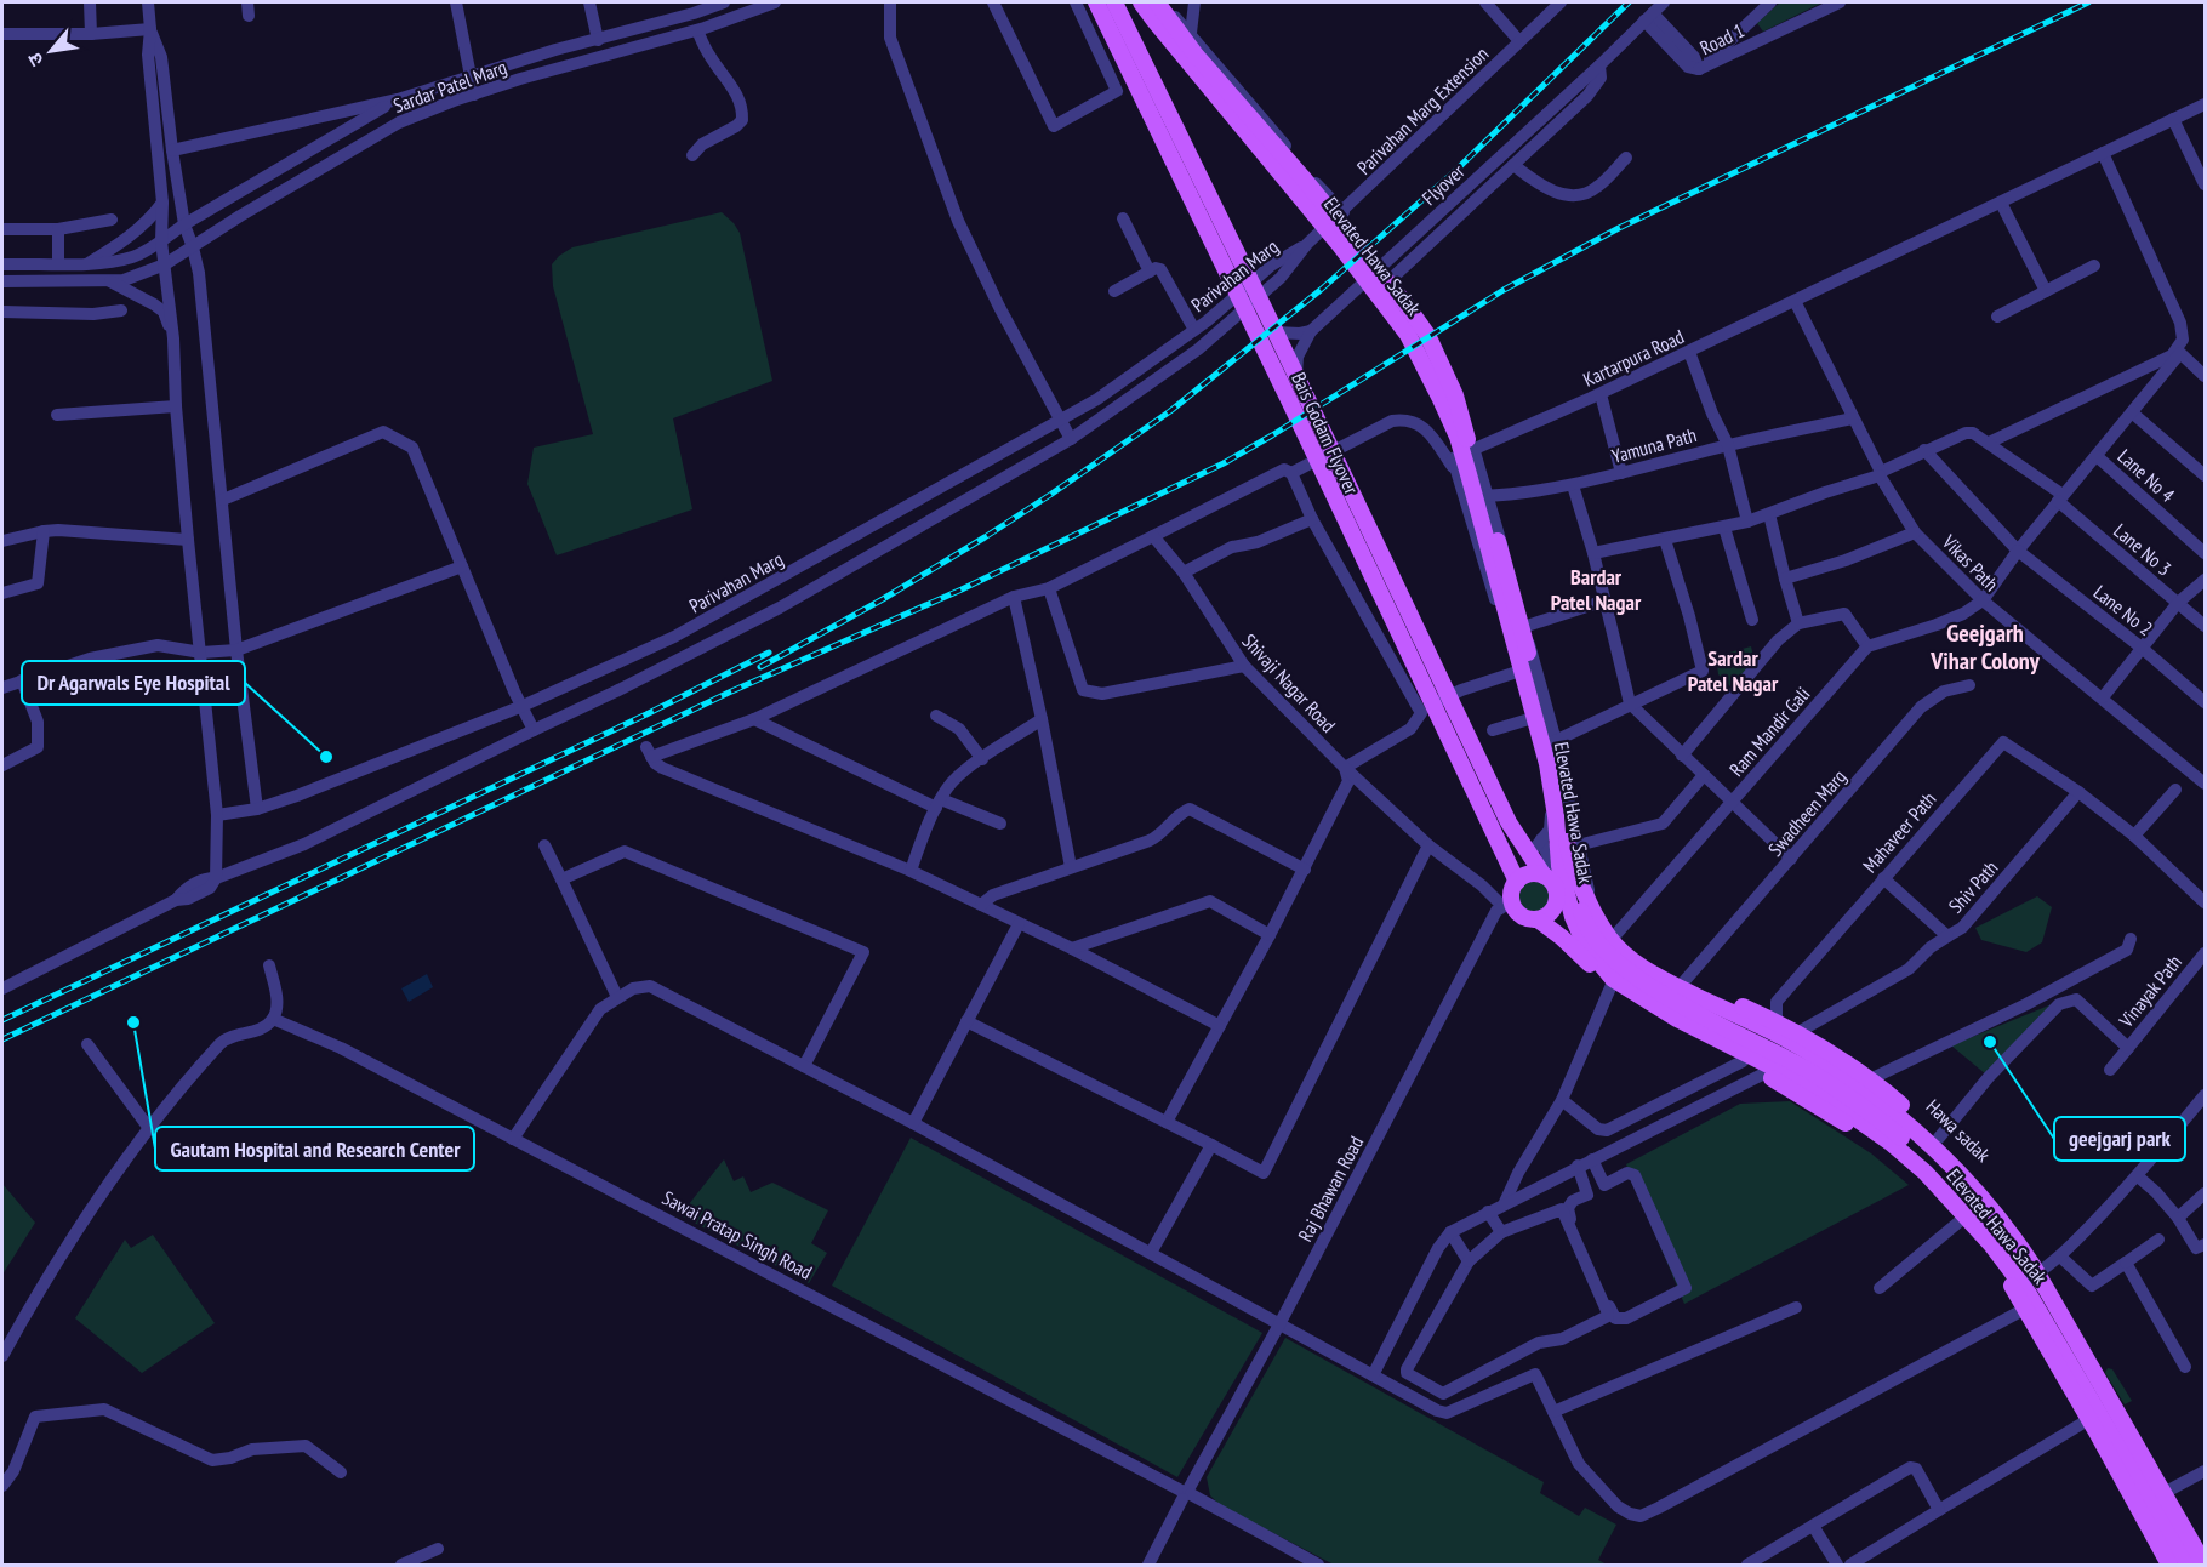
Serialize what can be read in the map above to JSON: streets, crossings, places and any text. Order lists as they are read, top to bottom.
{
  "streets": {
    "main road": ["Elevated Hawa Sadak", "Bais Godam Flyover", "Hawa sadak"],
    "street": [
      "Road 1",
      "Sardar Patel Marg",
      "Parivahan Marg Extension",
      "Flyover",
      "Parivahan Marg",
      "Kartarpura Road",
      "Yamuna Path",
      "Lane No 4",
      "Lane No 3",
      "Vikas Path",
      "Lane No 2",
      "Shivaji Nagar Road",
      "Ram Mandir Gali",
      "Swadheen Marg",
      "Mahaveer Path",
      "Shiv Path",
      "Vinayak Path",
      "Raj Bhawan Road",
      "Sawai Pratap Singh Road"
    ]
  },
  "crossings": [
    ["Parivahan Marg Extension", "Parivahan Marg"],
    ["Flyover", "Bais Godam Flyover"],
    ["Kartarpura Road", "Vikas Path"],
    ["Bais Godam Flyover", "Shivaji Nagar Road"],
    ["Bais Godam Flyover", "Raj Bhawan Road"],
    ["Yamuna Path", "Vikas Path"],
    ["Shivaji Nagar Road", "Raj Bhawan Road"],
    ["Ram Mandir Gali", "Hawa sadak"],
    ["Swadheen Marg", "Hawa sadak"],
    ["Mahaveer Path", "Shiv Path"],
    ["Mahaveer Path", "Hawa sadak"],
    ["Vinayak Path", "Hawa sadak"],
    ["Raj Bhawan Road", "Sawai Pratap Singh Road"]
  ],
  "districts": ["Bardar Patel Nagar", "Geejgarh Vihar Colony", "Sardar Patel Nagar"],
  "places": ["Dr Agarwals Eye Hospital", "Gautam Hospital and Research Center", "geejgarj park"],
  "north": "bottom left"
}
